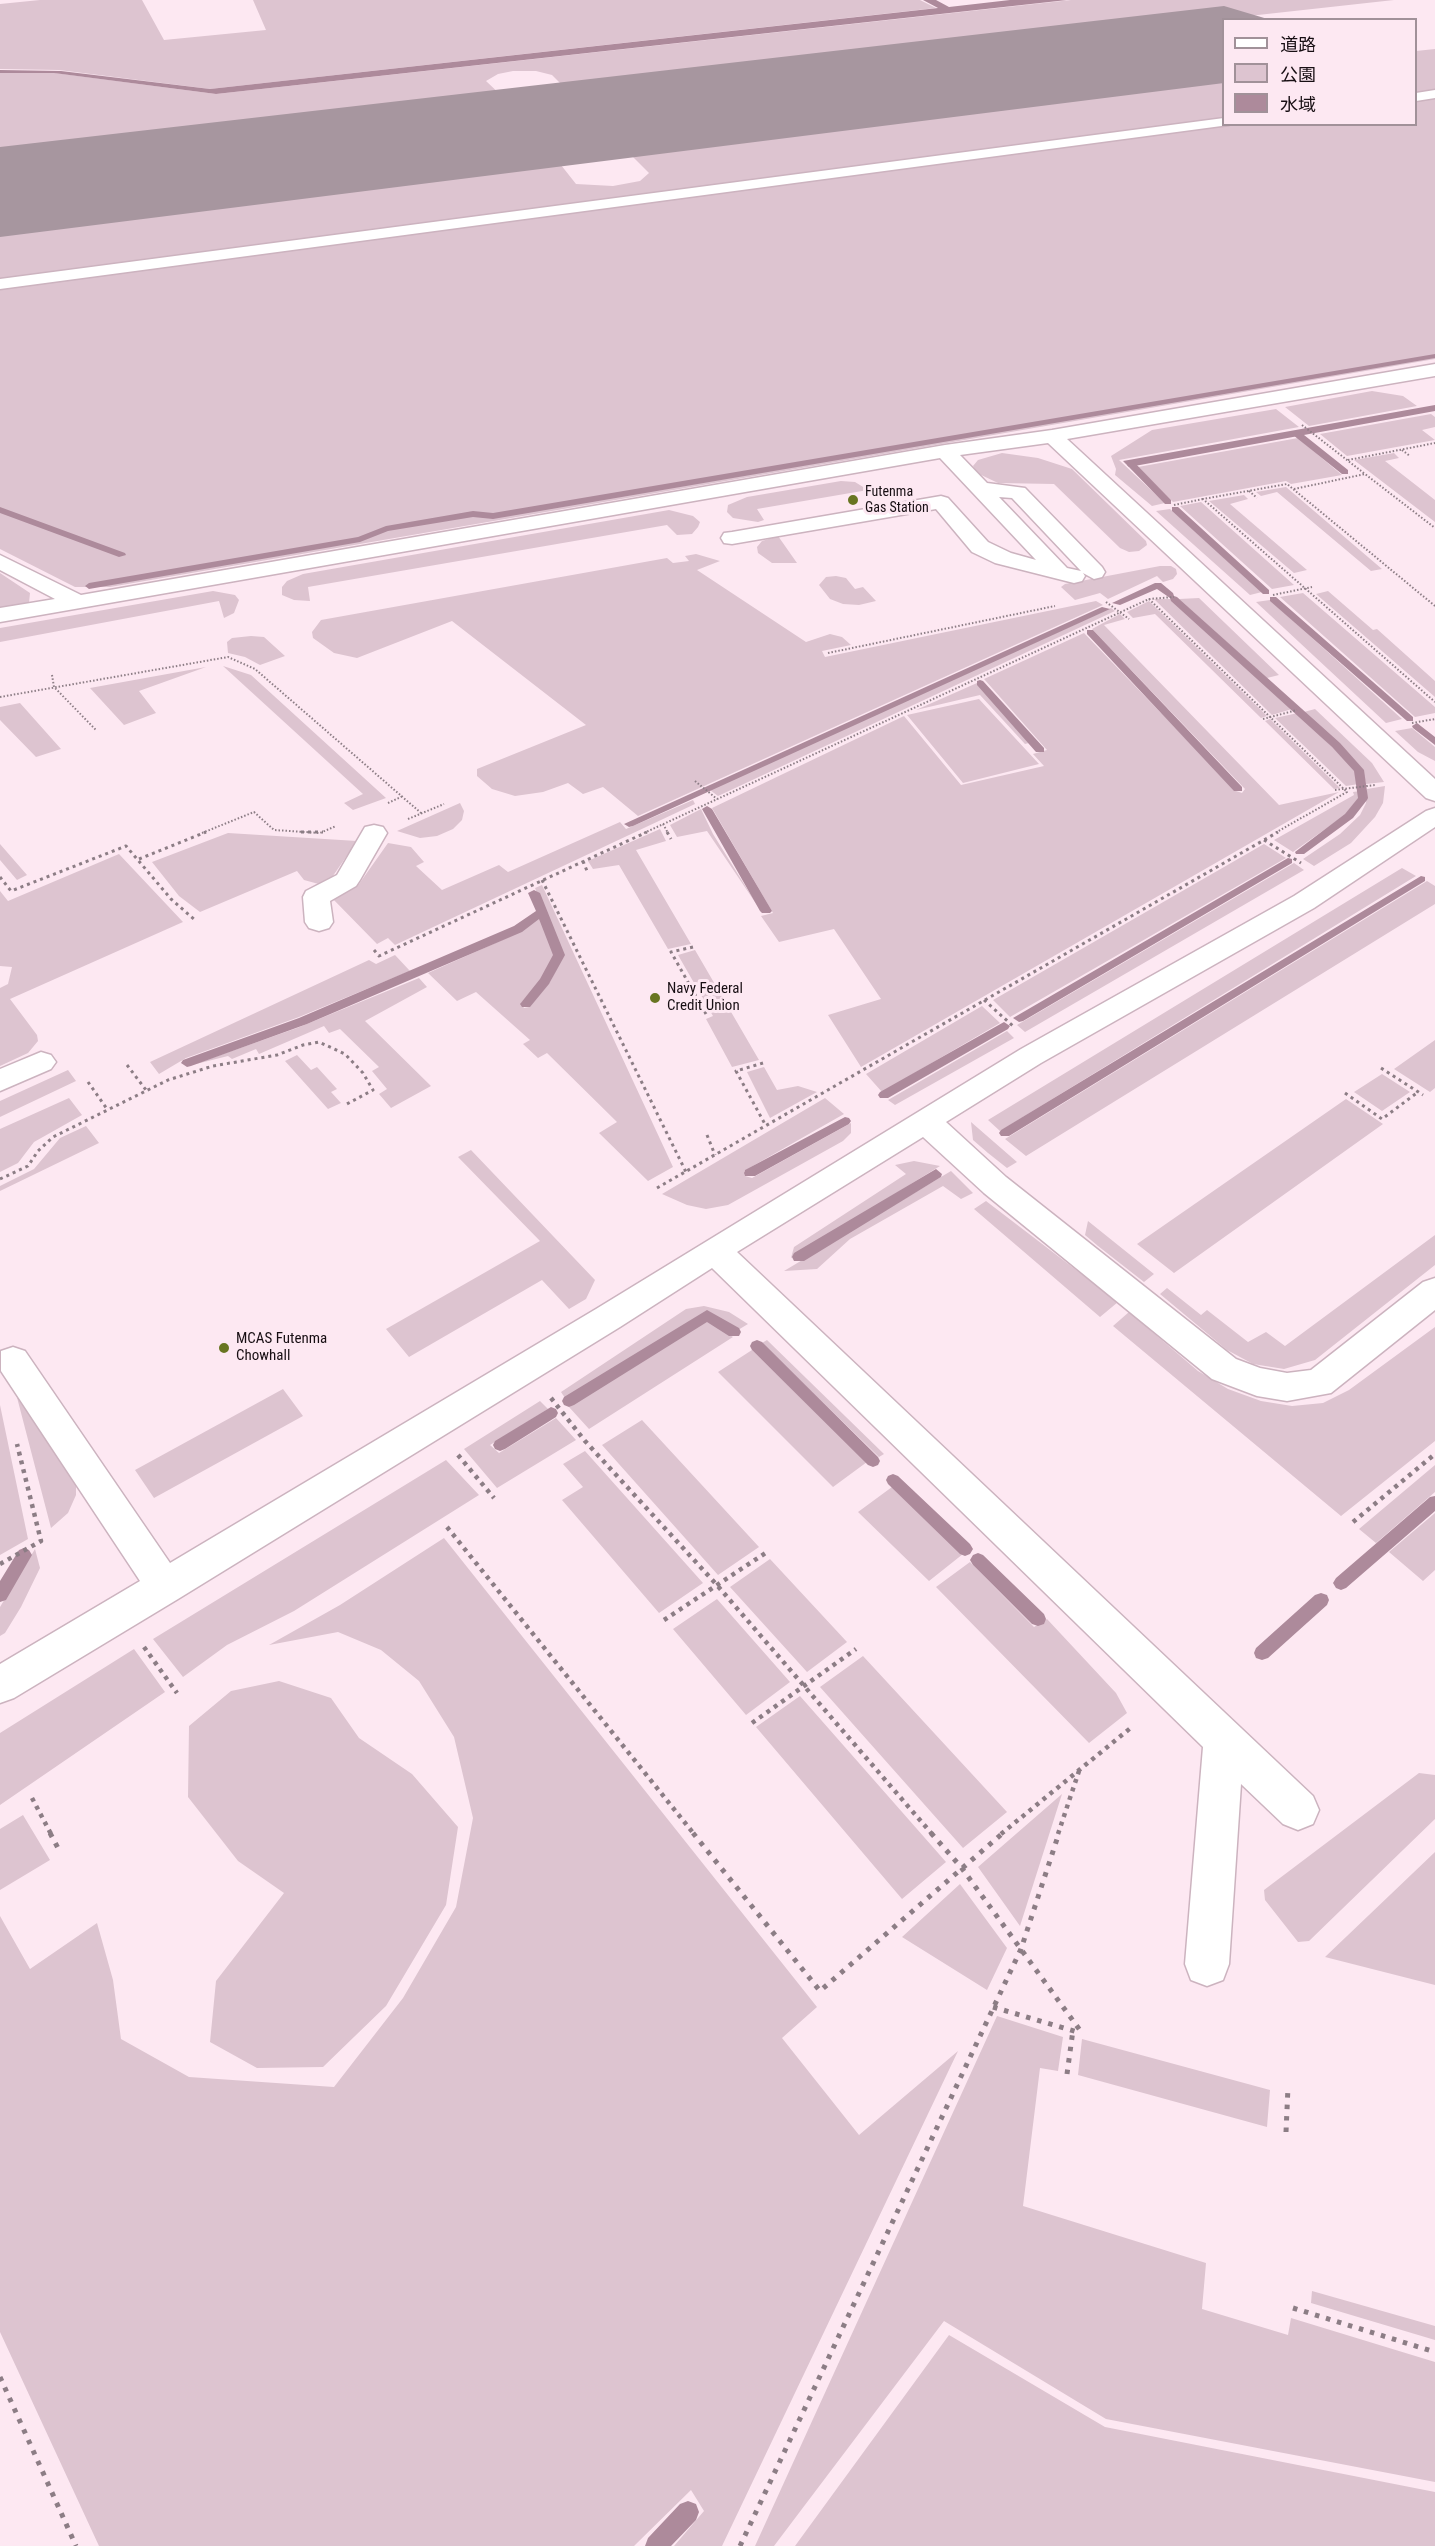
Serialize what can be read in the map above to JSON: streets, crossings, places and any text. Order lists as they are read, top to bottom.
{
  "places": ["Futenma Gas Station", "Navy Federal Credit Union", "MCAS Futenma Chowhall"],
  "legend": ["道路", "公園", "水域"]
}
